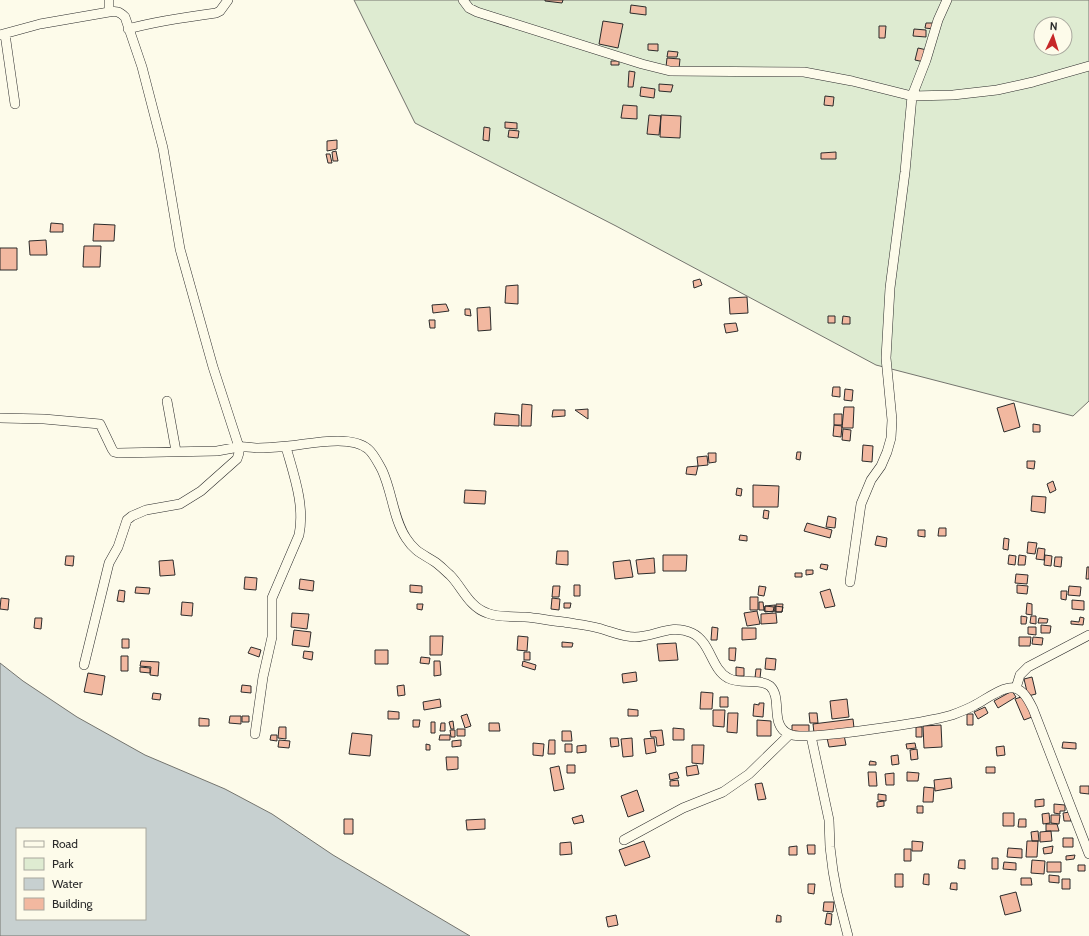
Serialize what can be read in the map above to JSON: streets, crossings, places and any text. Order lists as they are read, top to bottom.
{
  "legend": [
    "Road",
    "Park",
    "Water",
    "Building"
  ],
  "north": "top"
}
